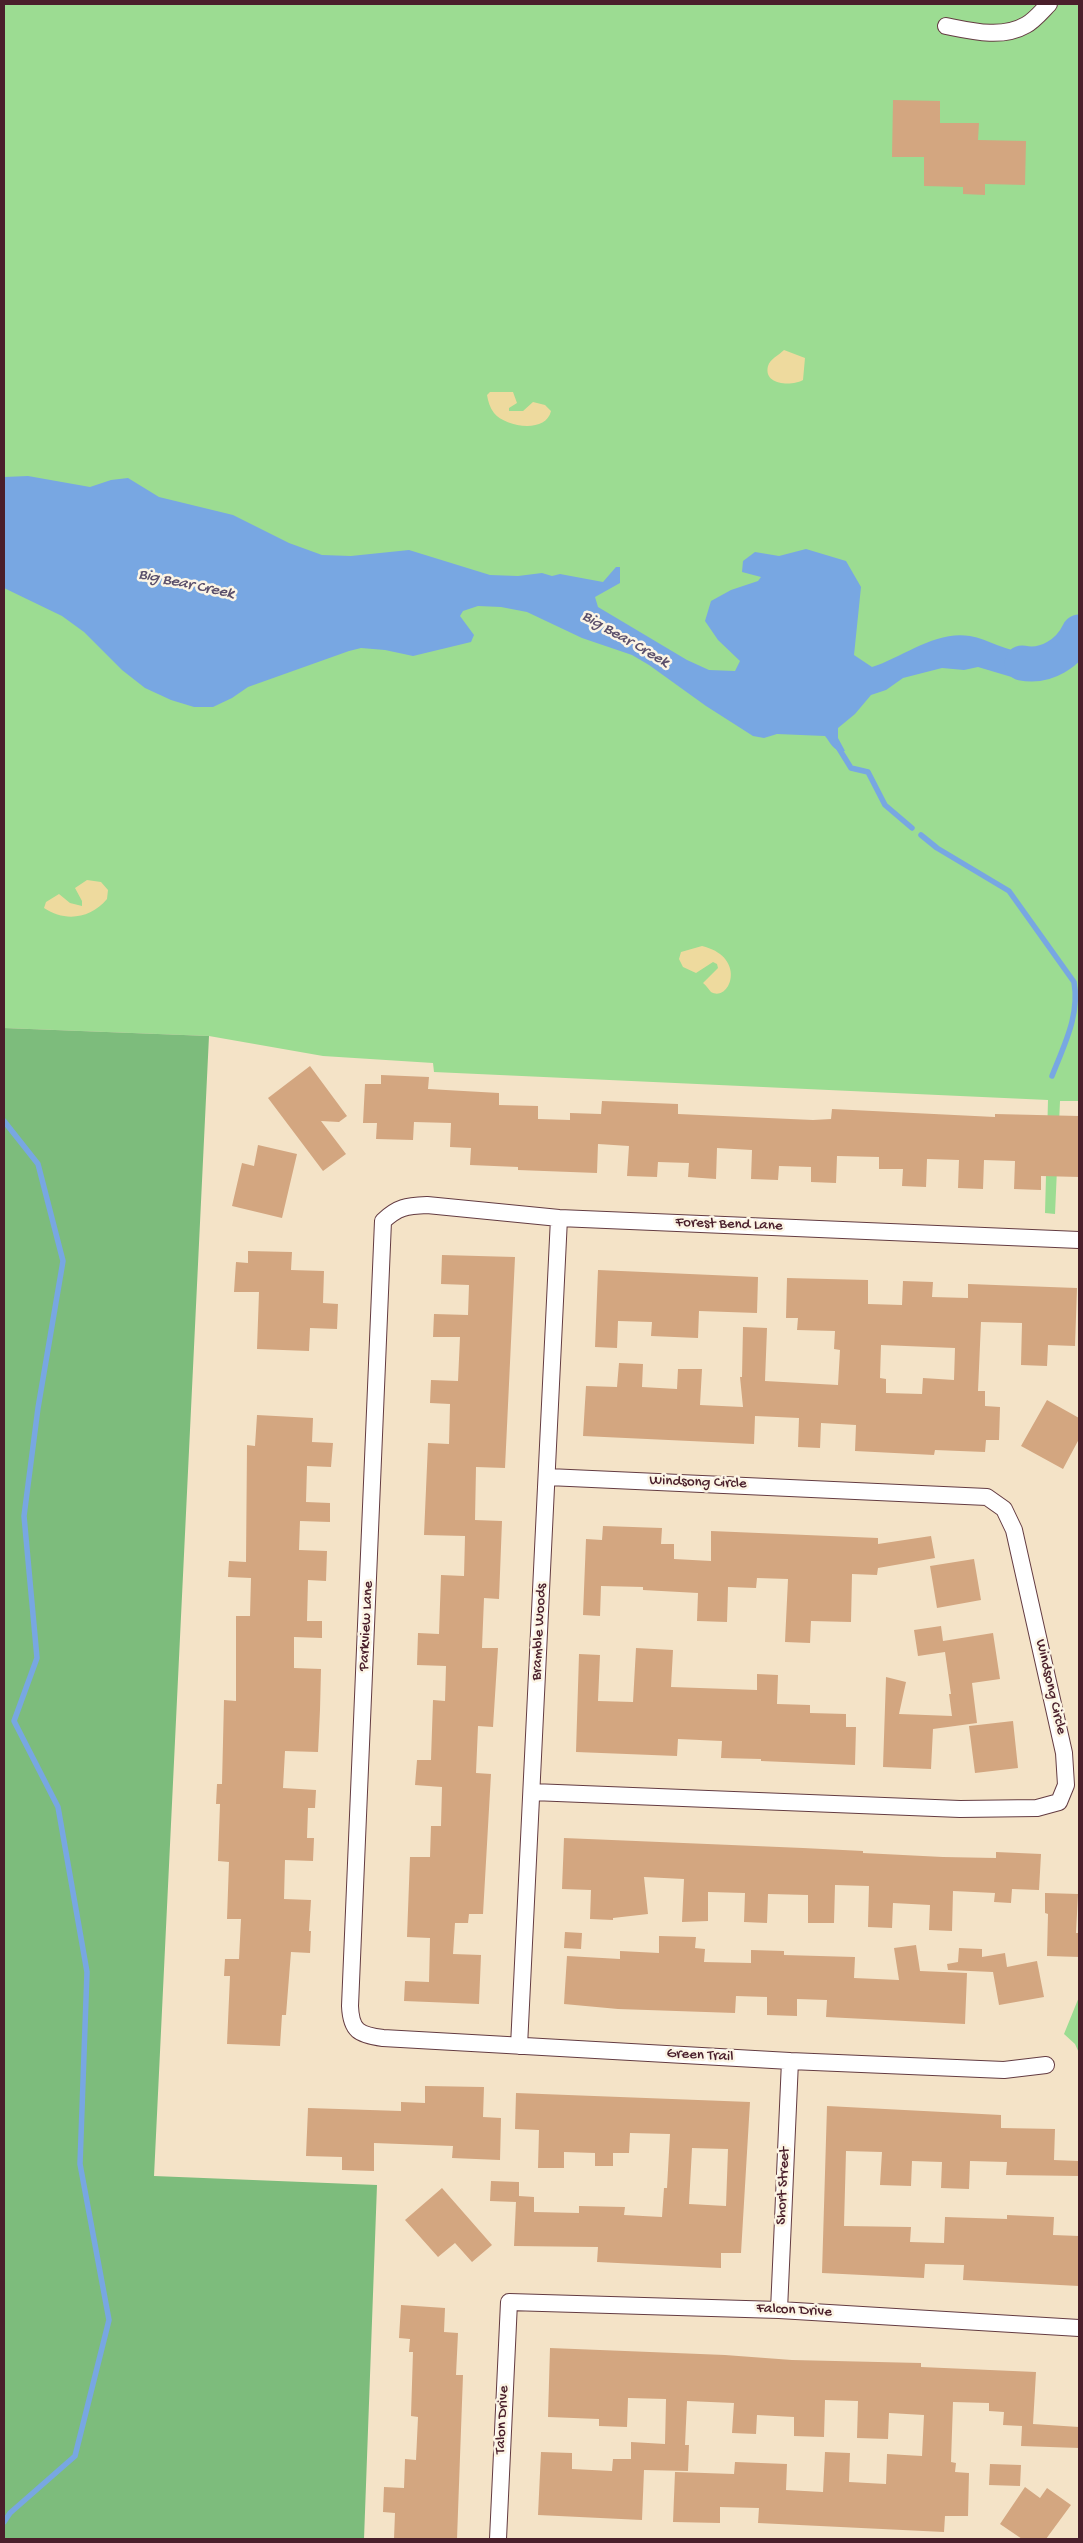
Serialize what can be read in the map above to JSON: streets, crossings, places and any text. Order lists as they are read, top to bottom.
{
  "streets": {
    "street": [
      "Forest Bend Lane",
      "Windsong Circle",
      "Parkview Lane",
      "Bramble Woods",
      "Green Trail",
      "Short Street",
      "Falcon Drive",
      "Talon Drive"
    ]
  },
  "crossings": [
    ["Forest Bend Lane", "Parkview Lane"],
    ["Forest Bend Lane", "Bramble Woods"],
    ["Windsong Circle", "Bramble Woods"],
    ["Parkview Lane", "Green Trail"],
    ["Bramble Woods", "Green Trail"],
    ["Green Trail", "Short Street"],
    ["Short Street", "Falcon Drive"],
    ["Falcon Drive", "Talon Drive"]
  ],
  "water": ["Big Bear Creek"]
}
